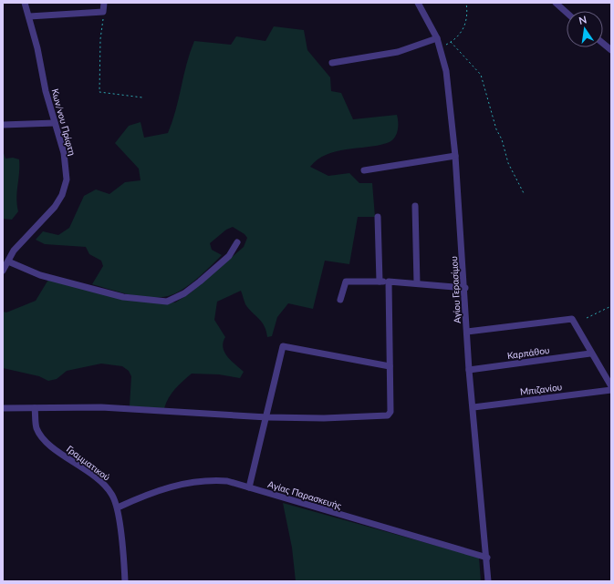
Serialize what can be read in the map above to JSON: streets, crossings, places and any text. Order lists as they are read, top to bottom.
{
  "streets": {
    "street": [
      "Κων/νου Πρίφτη",
      "Αγίου Γερασίμου",
      "Καρπάθου",
      "Μπιζανίου",
      "Γραμματικού",
      "Αγίας Παρασκευής"
    ]
  },
  "crossings": [
    ["Αγίου Γερασίμου", "Καρπάθου"],
    ["Αγίου Γερασίμου", "Μπιζανίου"],
    ["Αγίου Γερασίμου", "Αγίας Παρασκευής"],
    ["Γραμματικού", "Αγίας Παρασκευής"]
  ],
  "north": "top"
}
